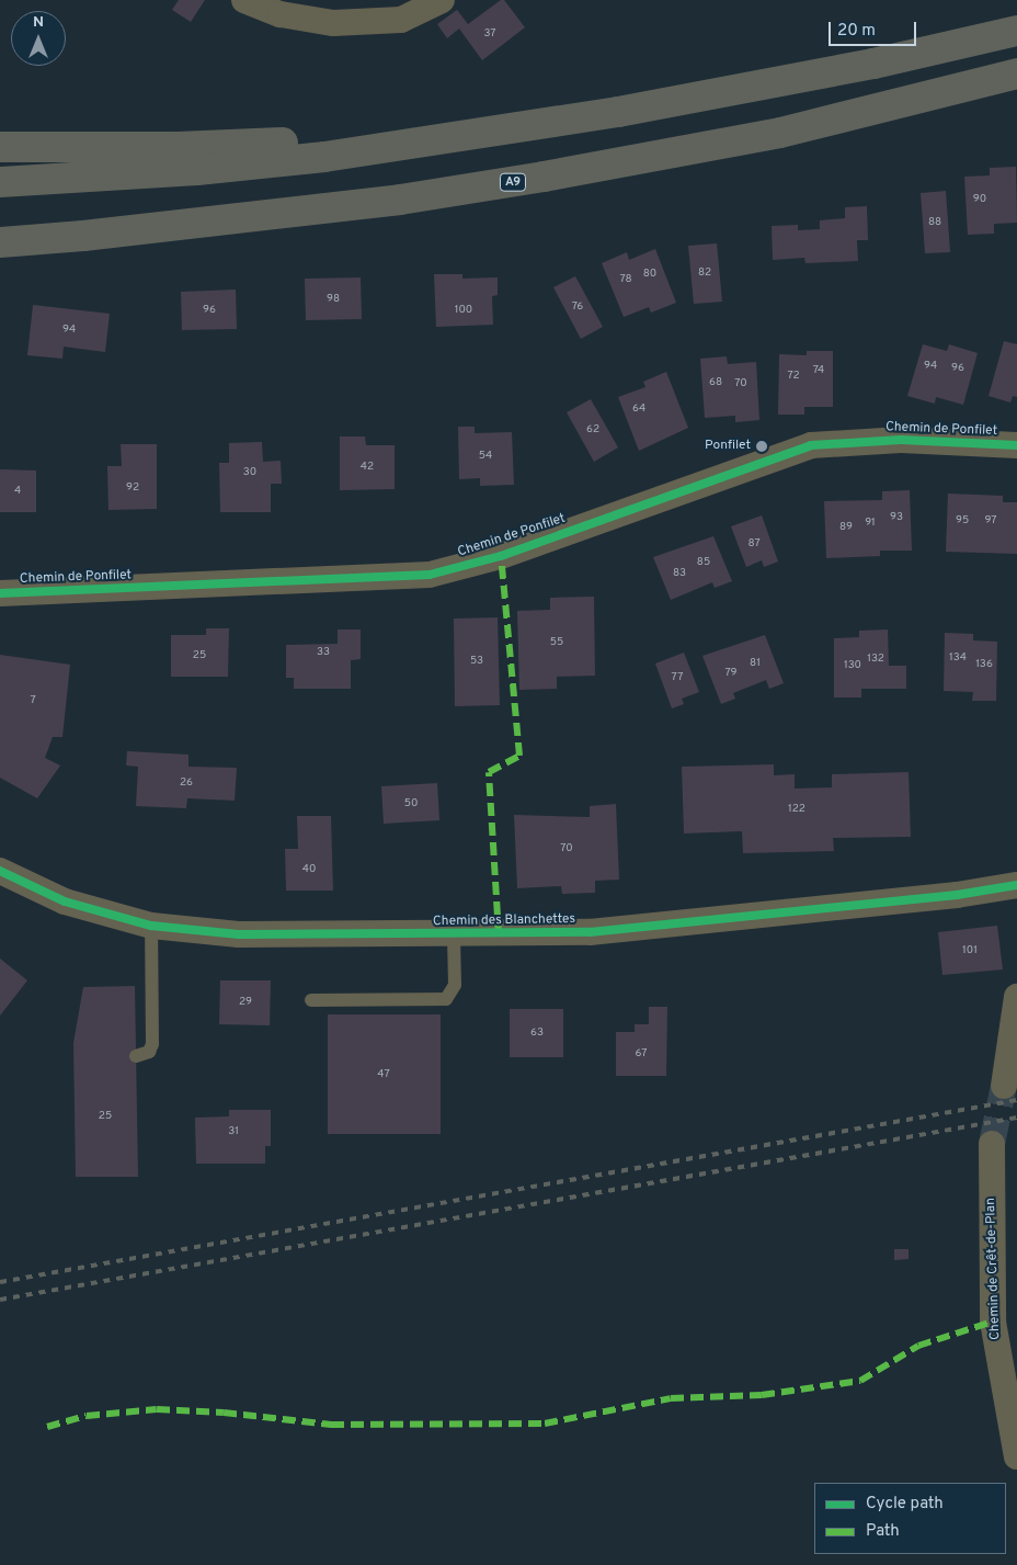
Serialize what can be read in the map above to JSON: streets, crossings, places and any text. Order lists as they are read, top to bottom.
{
  "streets": {
    "highway": ["A9"],
    "street": ["Chemin de Ponfilet", "Chemin des Blanchettes", "Chemin de Crêt-de-Plan"]
  },
  "places": ["Ponfilet"],
  "house_numbers": [
    "37",
    "90",
    "88",
    "82",
    "80",
    "78",
    "98",
    "76",
    "96",
    "100",
    "94",
    "94",
    "96",
    "74",
    "72",
    "68",
    "70",
    "64",
    "62",
    "54",
    "42",
    "30",
    "92",
    "4",
    "93",
    "95",
    "97",
    "91",
    "89",
    "87",
    "85",
    "83",
    "55",
    "33",
    "25",
    "134",
    "132",
    "53",
    "81",
    "136",
    "130",
    "79",
    "77",
    "7",
    "26",
    "50",
    "122",
    "70",
    "40",
    "101",
    "29",
    "63",
    "67",
    "47",
    "25",
    "31"
  ],
  "legend": ["Cycle path", "Path"],
  "scale_bar": "20 m",
  "north": "top"
}
